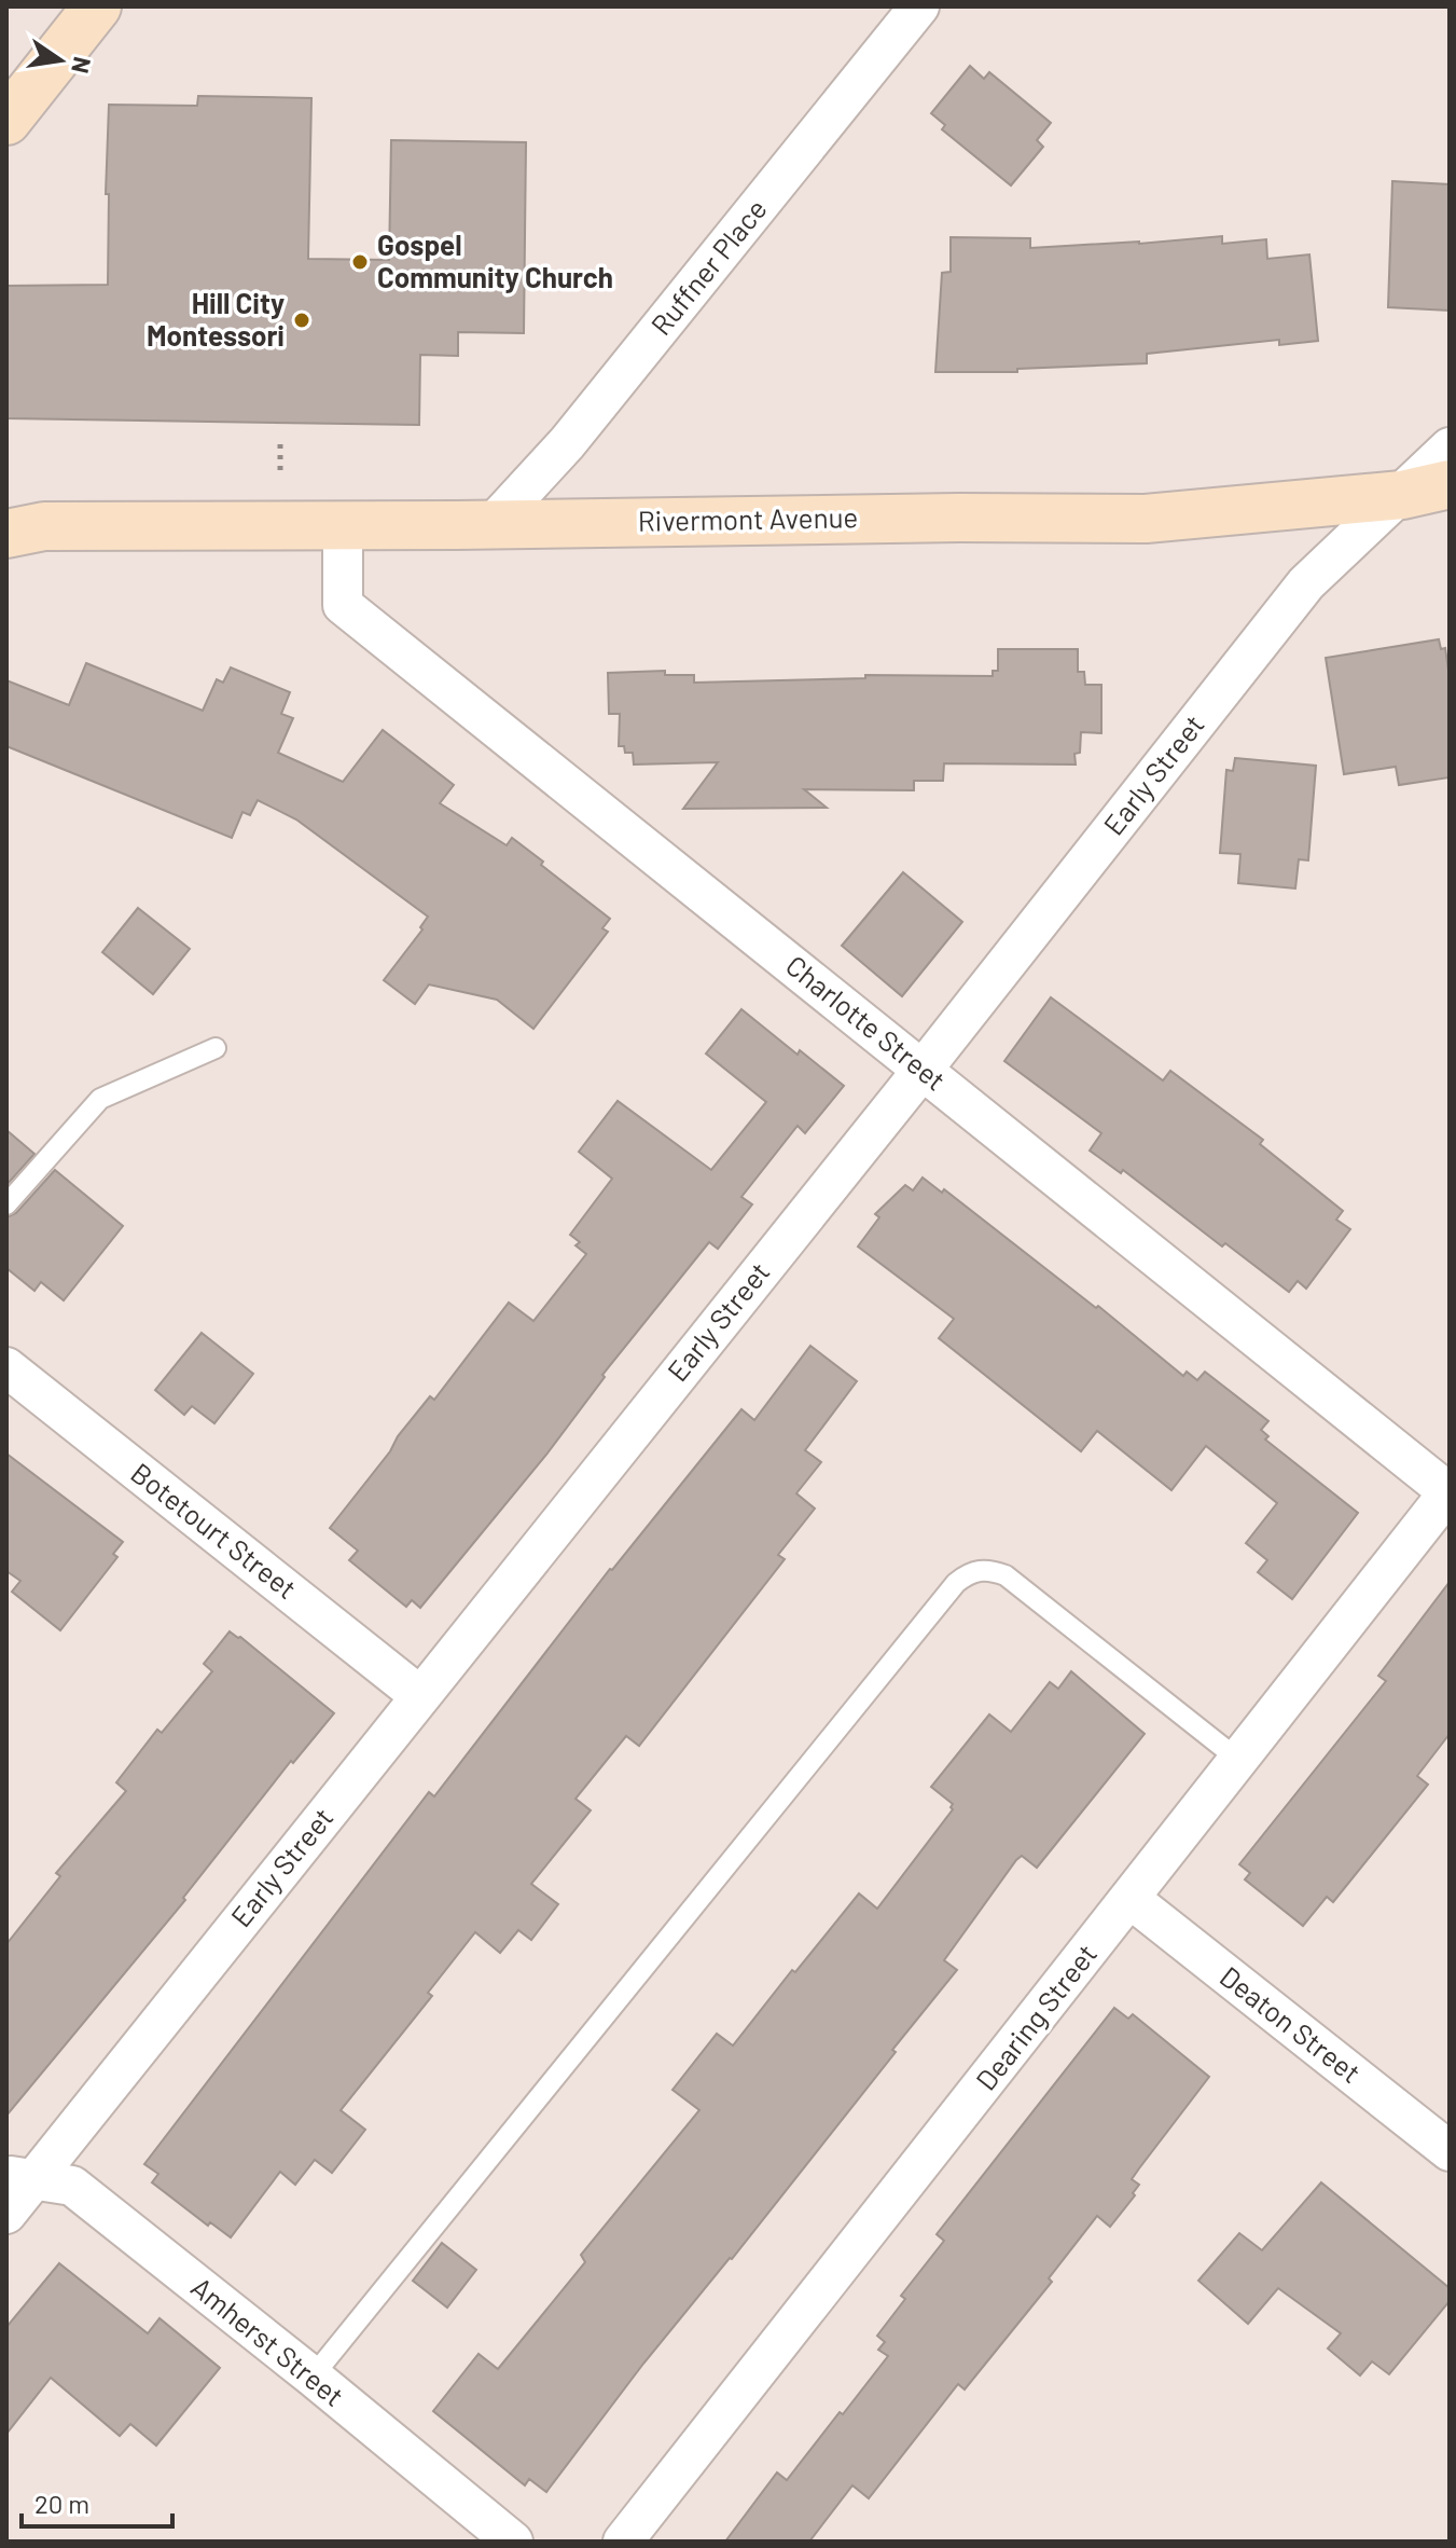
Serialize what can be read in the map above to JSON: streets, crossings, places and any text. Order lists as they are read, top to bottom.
{
  "streets": {
    "main road": ["Rivermont Avenue"],
    "street": [
      "Ruffner Place",
      "Early Street",
      "Charlotte Street",
      "Botetourt Street",
      "Dearing Street",
      "Deaton Street",
      "Amherst Street"
    ]
  },
  "crossings": [
    ["Ruffner Place", "Rivermont Avenue"],
    ["Rivermont Avenue", "Early Street"],
    ["Rivermont Avenue", "Charlotte Street"],
    ["Early Street", "Charlotte Street"],
    ["Early Street", "Botetourt Street"],
    ["Early Street", "Amherst Street"],
    ["Charlotte Street", "Dearing Street"],
    ["Dearing Street", "Deaton Street"]
  ],
  "places": ["Gospel Community Church", "Hill City Montessori"],
  "scale_bar": "20 m",
  "north": "right"
}
